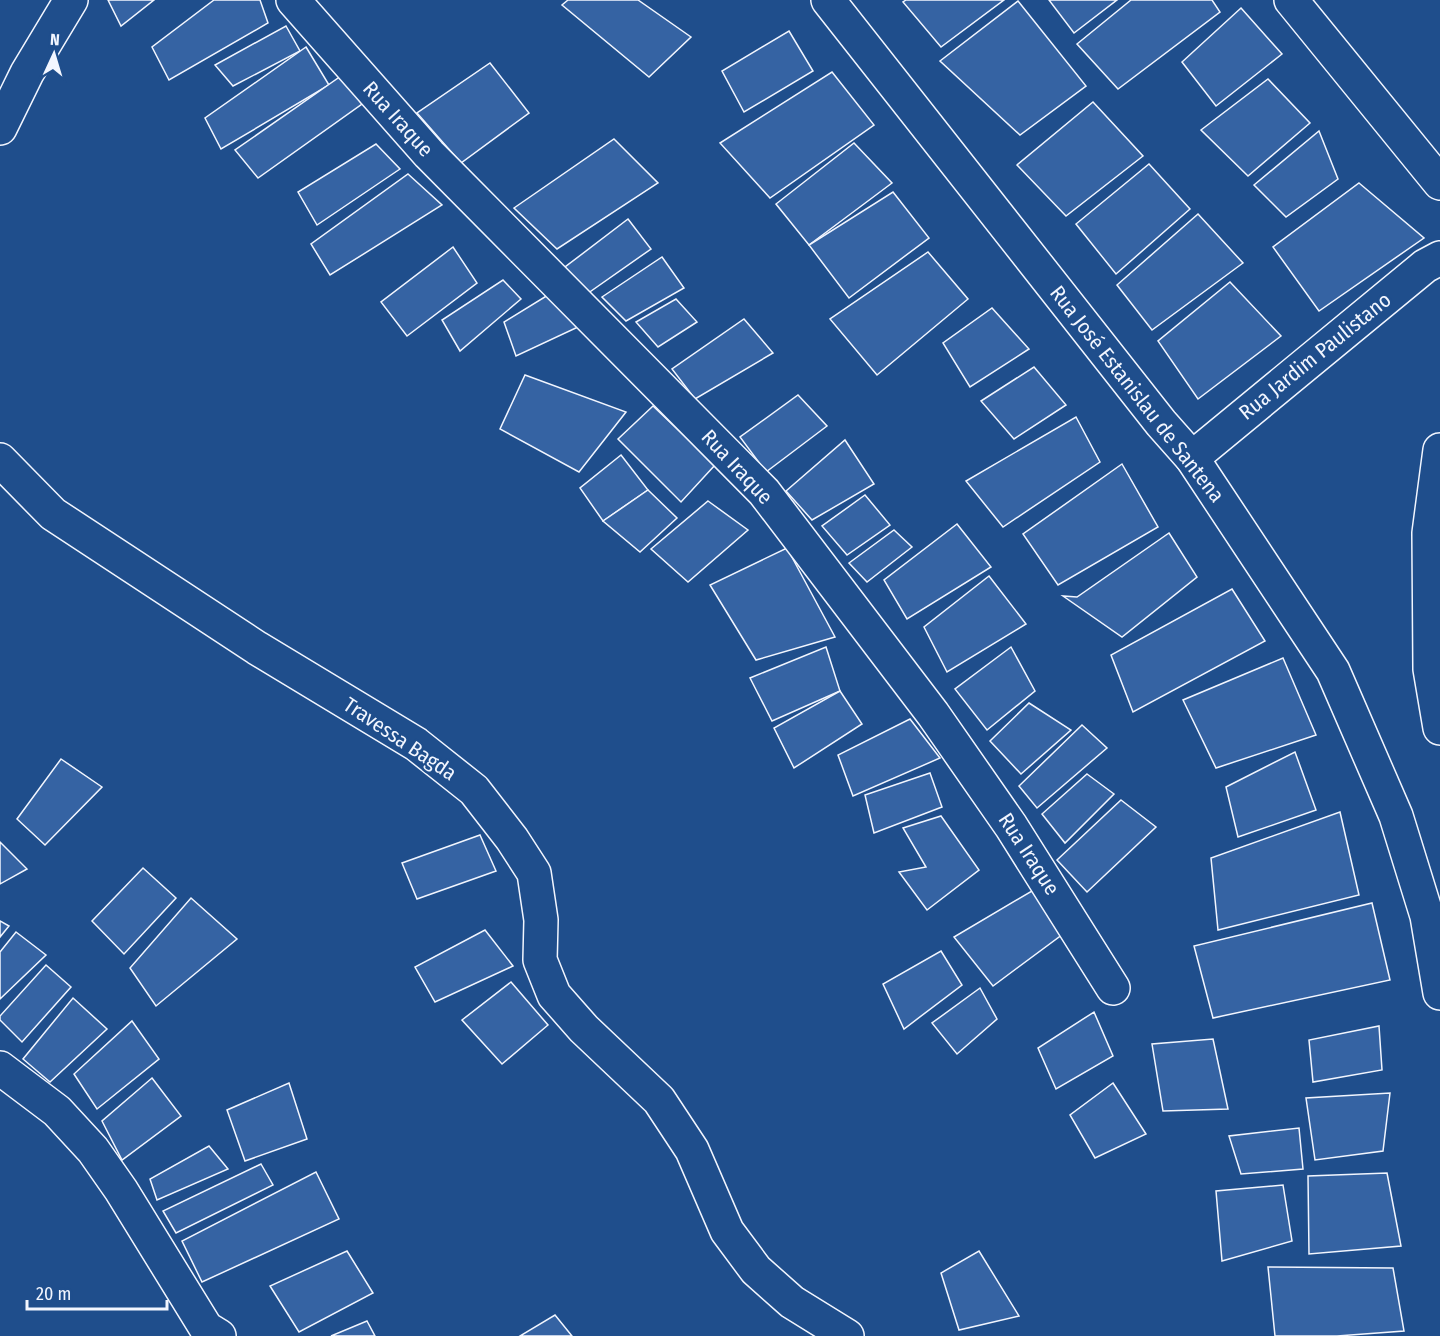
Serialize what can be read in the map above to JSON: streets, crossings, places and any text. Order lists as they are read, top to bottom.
{
  "streets": {
    "street": [
      "Rua Iraque",
      "Rua Jardim Paulistano",
      "Rua José Estanislau de Santena",
      "Travessa Bagda"
    ]
  },
  "crossings": [
    ["Rua Jardim Paulistano", "Rua José Estanislau de Santena"]
  ],
  "scale_bar": "20 m",
  "north": "top"
}
